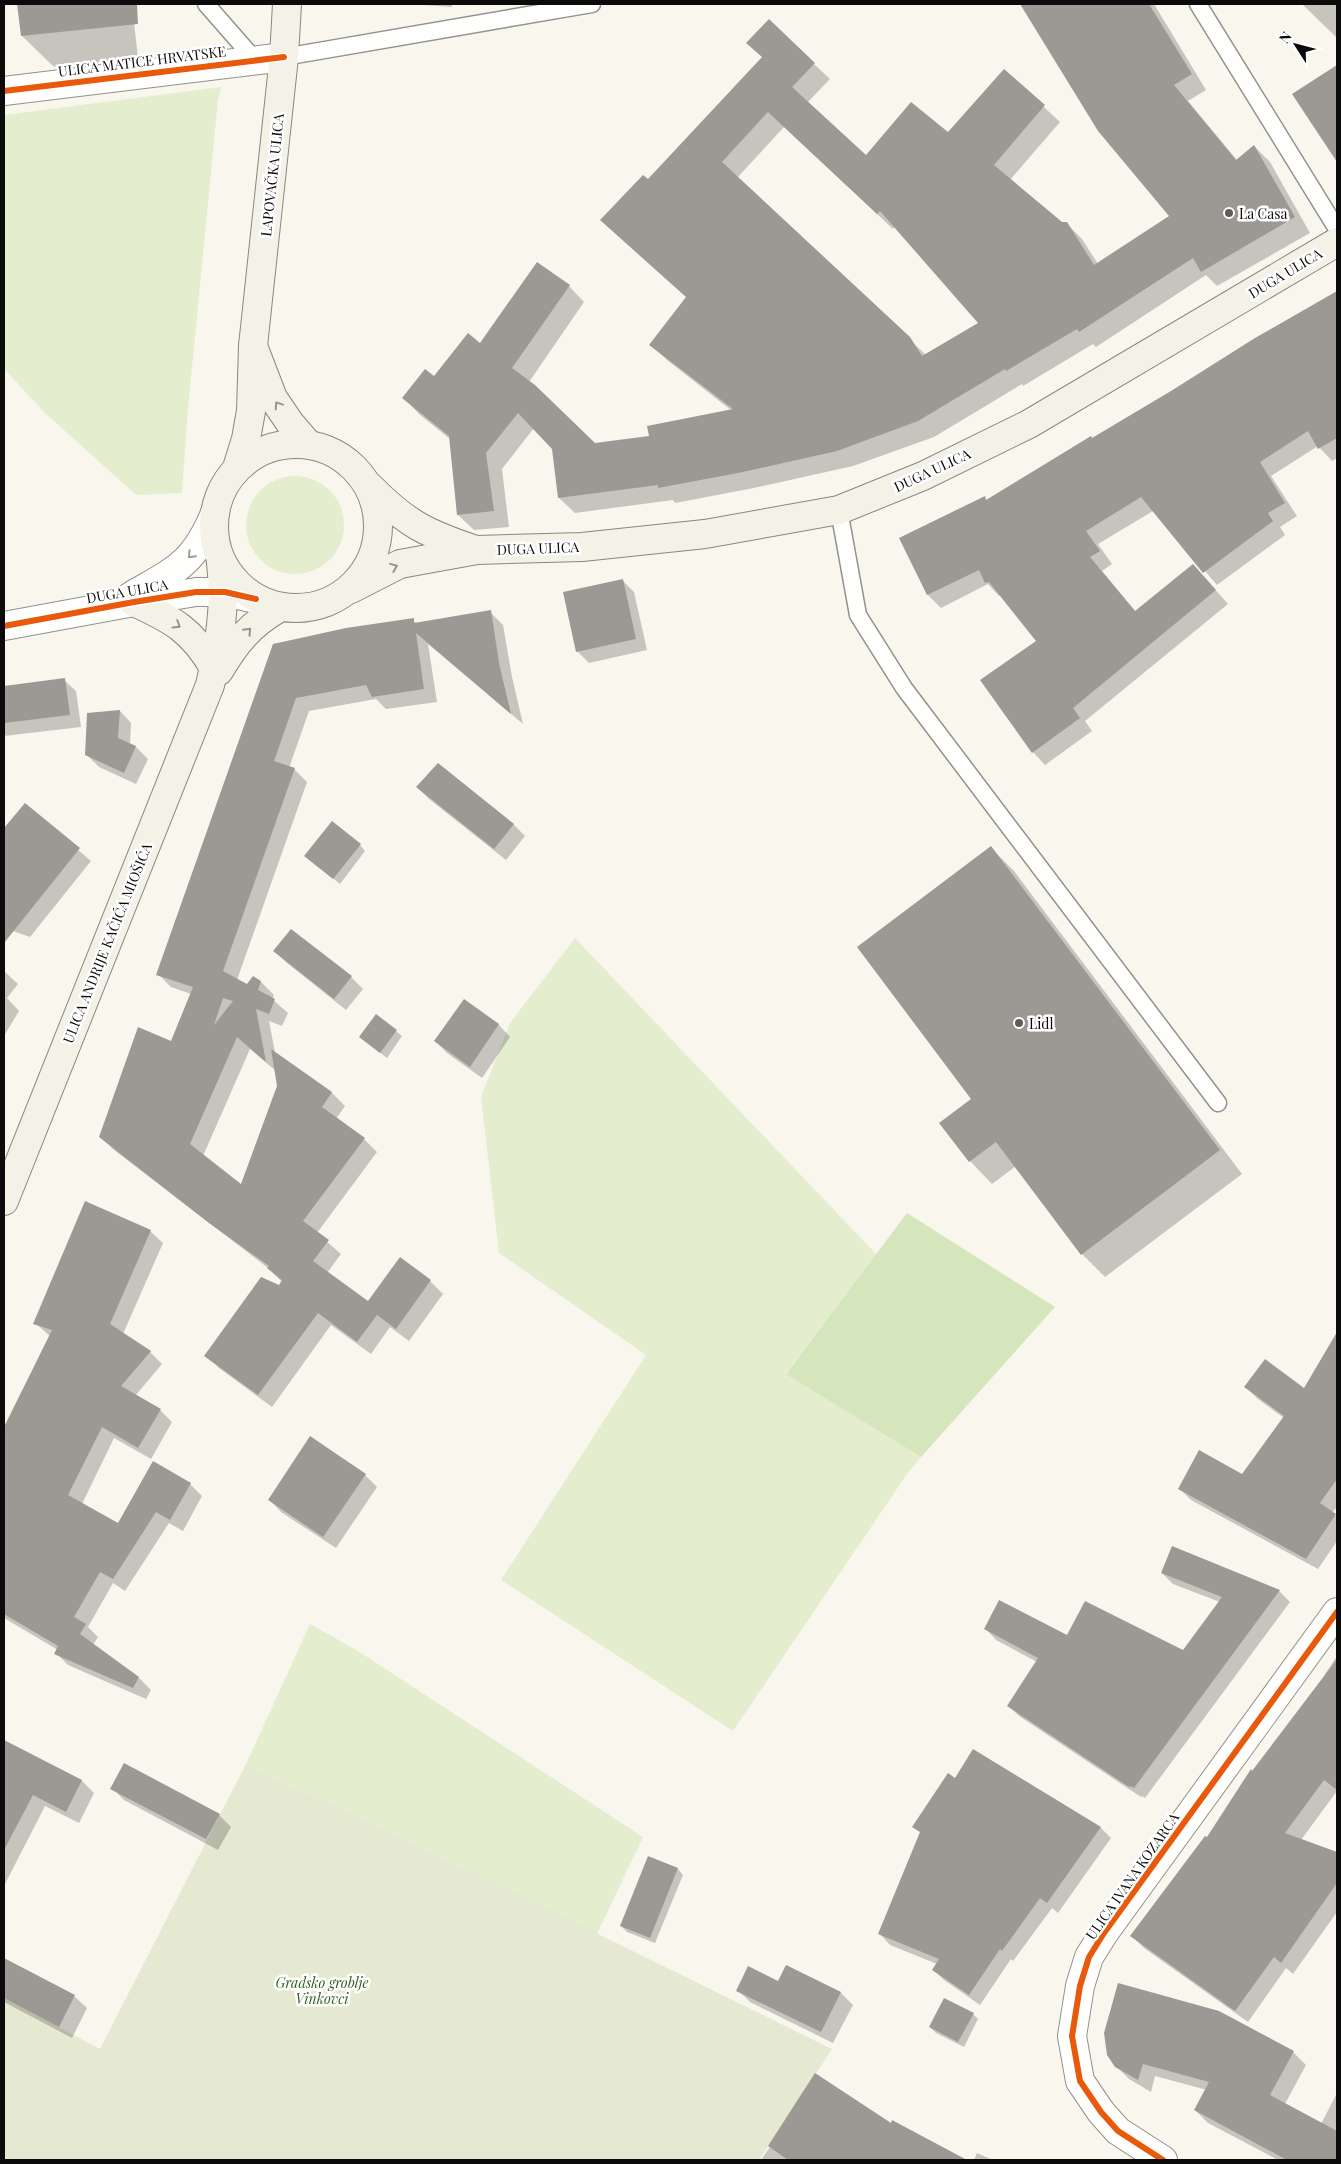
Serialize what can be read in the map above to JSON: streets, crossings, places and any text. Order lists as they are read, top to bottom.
{
  "streets": {
    "main road": ["LAPOVAČKA ULICA", "DUGA ULICA", "ULICA ANDRIJE KAČIĆA MIOŠIĆA"],
    "street": ["ULICA MATICE HRVATSKE", "ULICA IVANA KOZARCA"]
  },
  "crossings": [
    ["ULICA MATICE HRVATSKE", "LAPOVAČKA ULICA"],
    ["LAPOVAČKA ULICA", "DUGA ULICA"],
    ["LAPOVAČKA ULICA", "ULICA ANDRIJE KAČIĆA MIOŠIĆA"],
    ["DUGA ULICA", "ULICA ANDRIJE KAČIĆA MIOŠIĆA"]
  ],
  "parks": ["Gradsko groblje Vinkovci"],
  "places": ["La Casa", "Lidl"],
  "north": "top left"
}
